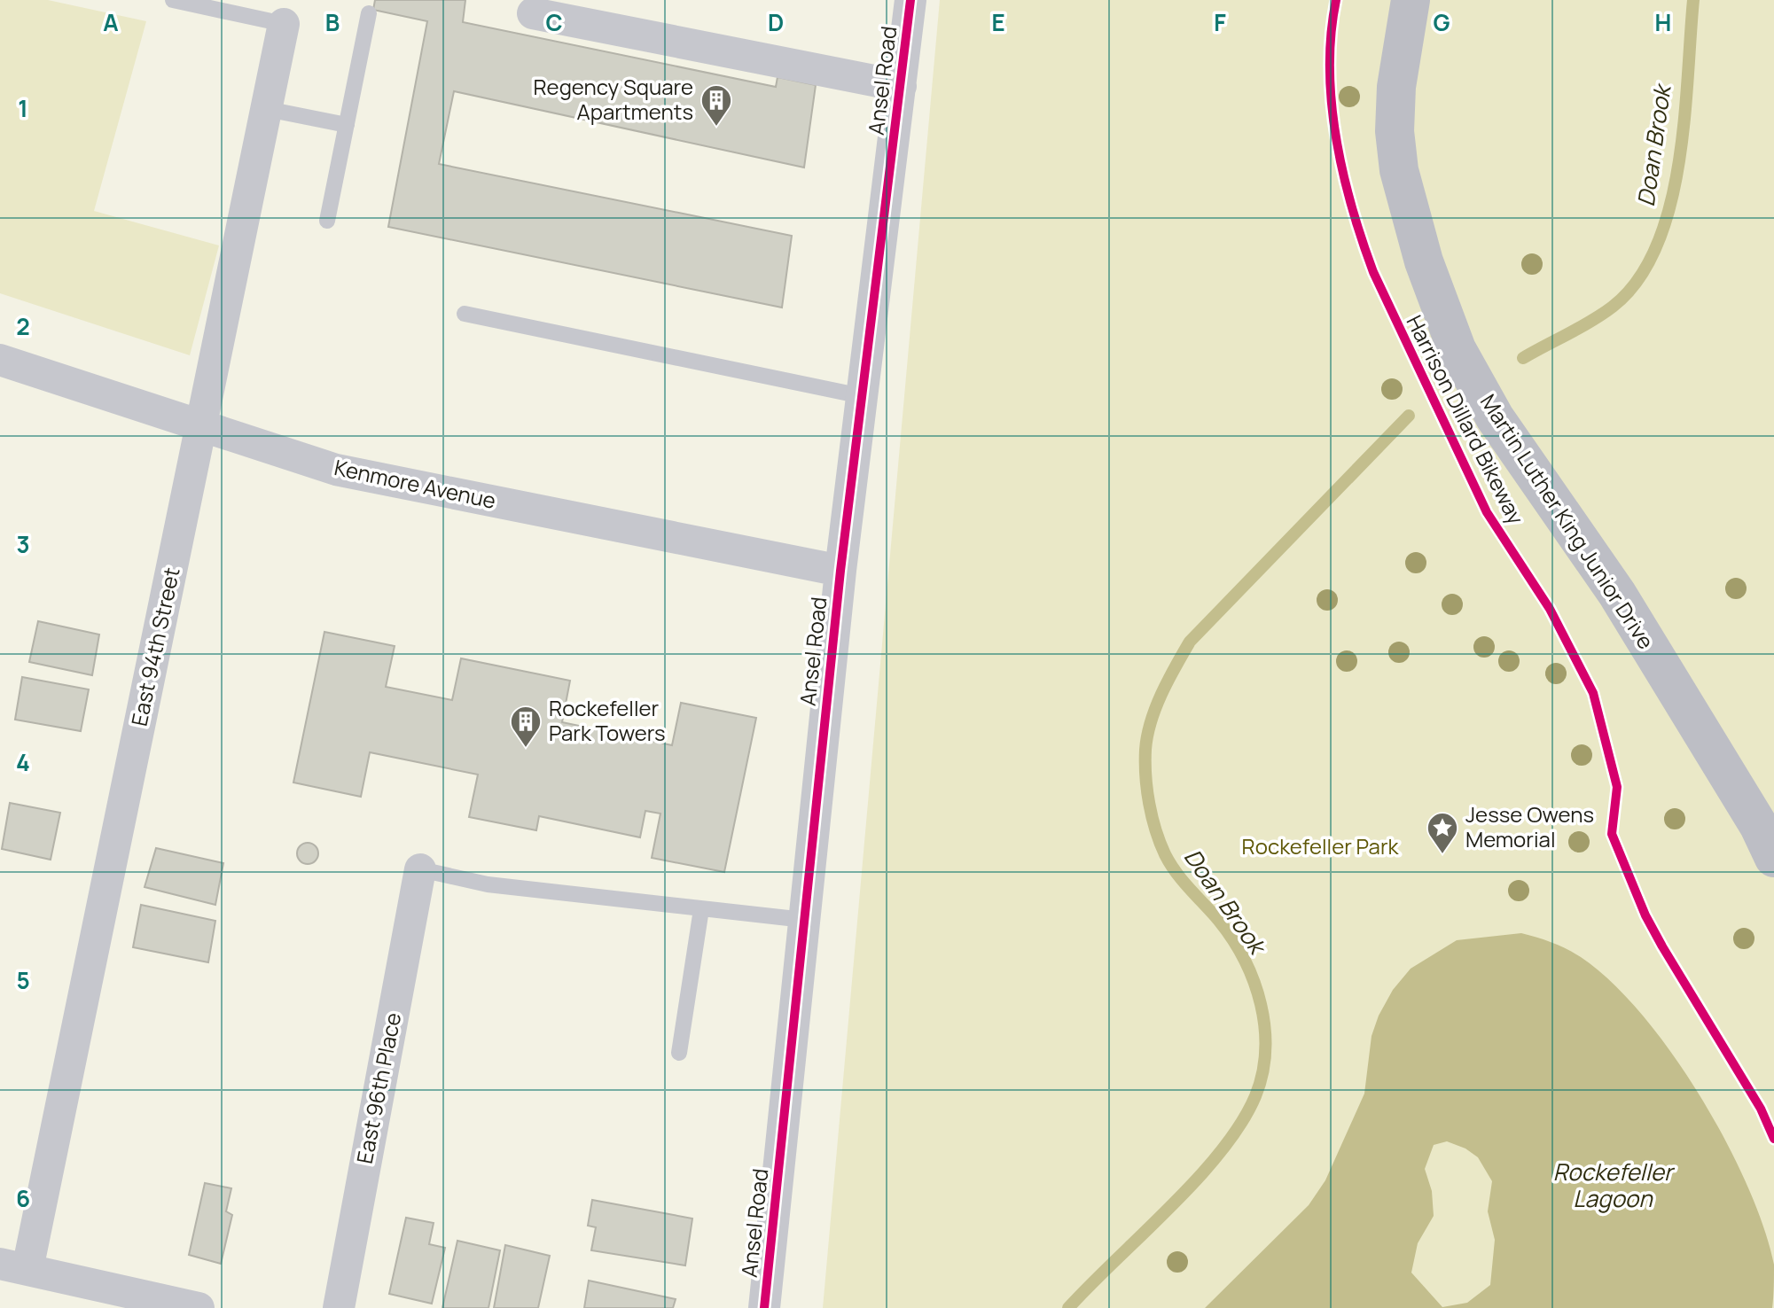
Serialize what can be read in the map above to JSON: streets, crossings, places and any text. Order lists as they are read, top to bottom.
{
  "streets": {
    "main road": ["Martin Luther King Junior Drive"],
    "street": [
      "Ansel Road",
      "Kenmore Avenue",
      "East 94th Street",
      "East 96th Place"
    ],
    "cycle path": ["Harrison Dillard Bikeway"]
  },
  "crossings": [
    ["Ansel Road", "Kenmore Avenue"],
    ["Kenmore Avenue", "East 94th Street"]
  ],
  "water": ["Doan Brook", "Rockefeller Lagoon"],
  "parks": ["Rockefeller Park"],
  "places": {
    "building": ["Regency Square Apartments", "Rockefeller Park Towers"],
    "place": ["Jesse Owens Memorial"]
  },
  "grid": {
    "columns": [
      "A",
      "B",
      "C",
      "D",
      "E",
      "F",
      "G",
      "H"
    ],
    "rows": [
      "1",
      "2",
      "3",
      "4",
      "5",
      "6"
    ]
  }
}
